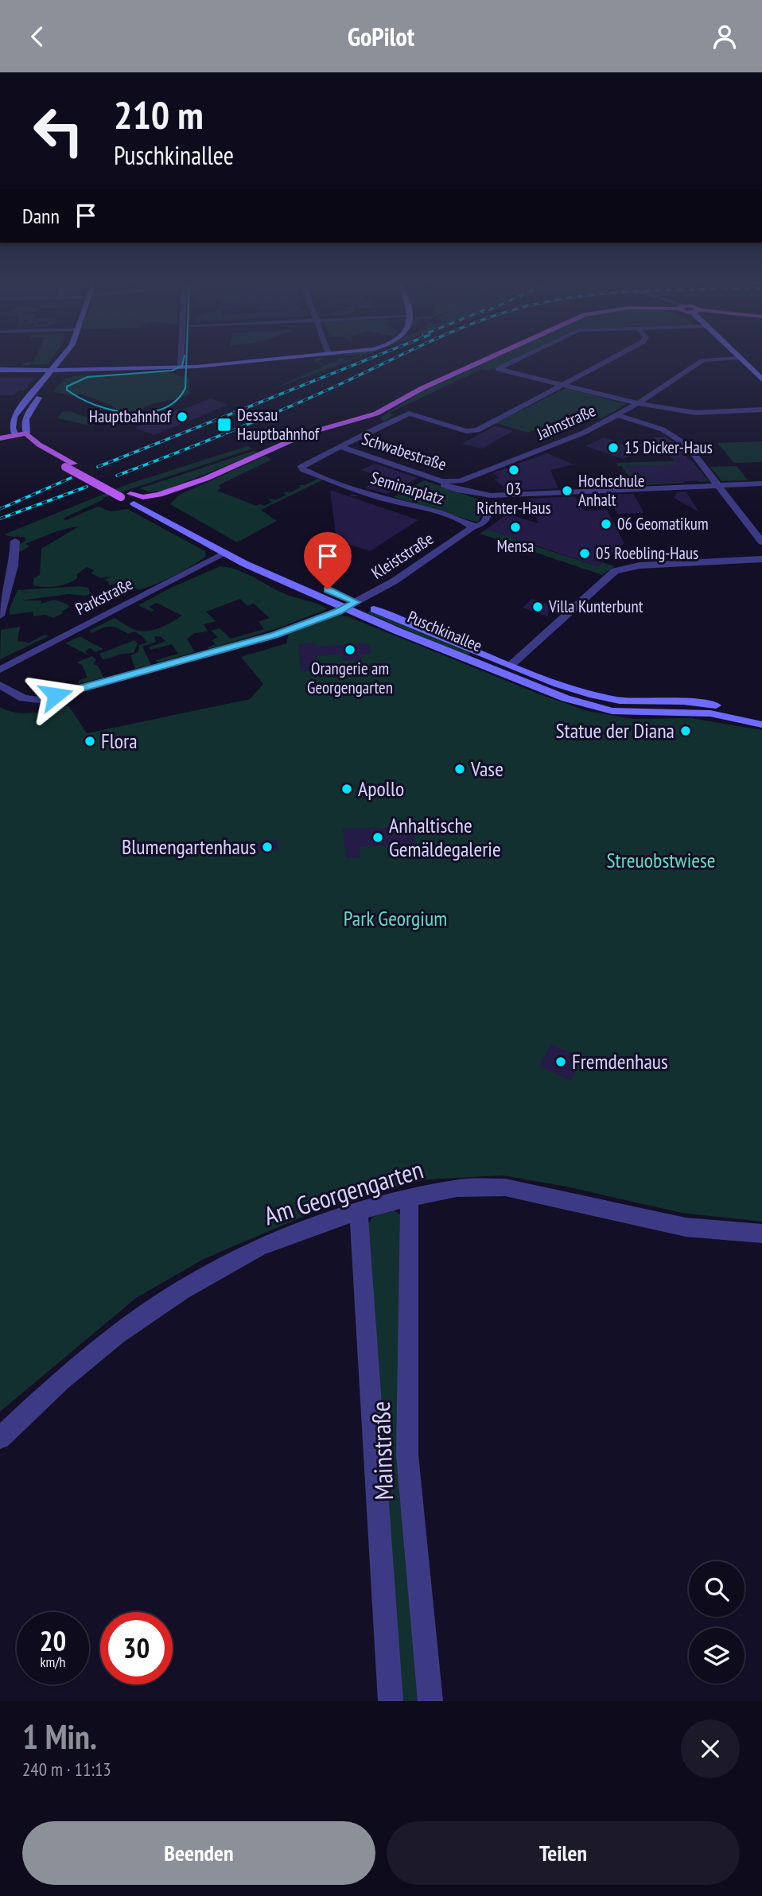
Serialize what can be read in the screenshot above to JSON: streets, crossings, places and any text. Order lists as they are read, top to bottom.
{
  "streets": {
    "main road": ["Puschkinallee"],
    "street": [
      "Jahnstraße",
      "Schwabestraße",
      "Seminarplatz",
      "Kleiststraße",
      "Parkstraße",
      "Am Georgengarten",
      "Mainstraße"
    ]
  },
  "crossings": [
    ["Jahnstraße", "Schwabestraße"],
    ["Jahnstraße", "Seminarplatz"],
    ["Schwabestraße", "Seminarplatz"],
    ["Seminarplatz", "Kleiststraße"],
    ["Kleiststraße", "Puschkinallee"],
    ["Parkstraße", "Puschkinallee"],
    ["Am Georgengarten", "Mainstraße"]
  ],
  "parks": ["Streuobstwiese", "Park Georgium"],
  "places": {
    "other": [
      "Hauptbahnhof",
      "15 Dicker-Haus",
      "03 Richter-Haus",
      "Hochschule Anhalt",
      "06 Geomatikum",
      "Mensa",
      "05 Roebling-Haus",
      "Villa Kunterbunt",
      "Orangerie am Georgengarten",
      "Statue der Diana",
      "Flora",
      "Vase",
      "Apollo",
      "Anhaltische Gemäldegalerie",
      "Blumengartenhaus",
      "Fremdenhaus"
    ],
    "transit": ["Dessau Hauptbahnhof"]
  },
  "page": {
    "header": "GoPilot",
    "turn": ["210 m", "Puschkinallee"],
    "then": "Dann",
    "speed": "20 km/h",
    "limit": "30",
    "heading": ["1 Min.", "240 m · 11:13"],
    "buttons": ["Beenden", "Teilen"]
  }
}
